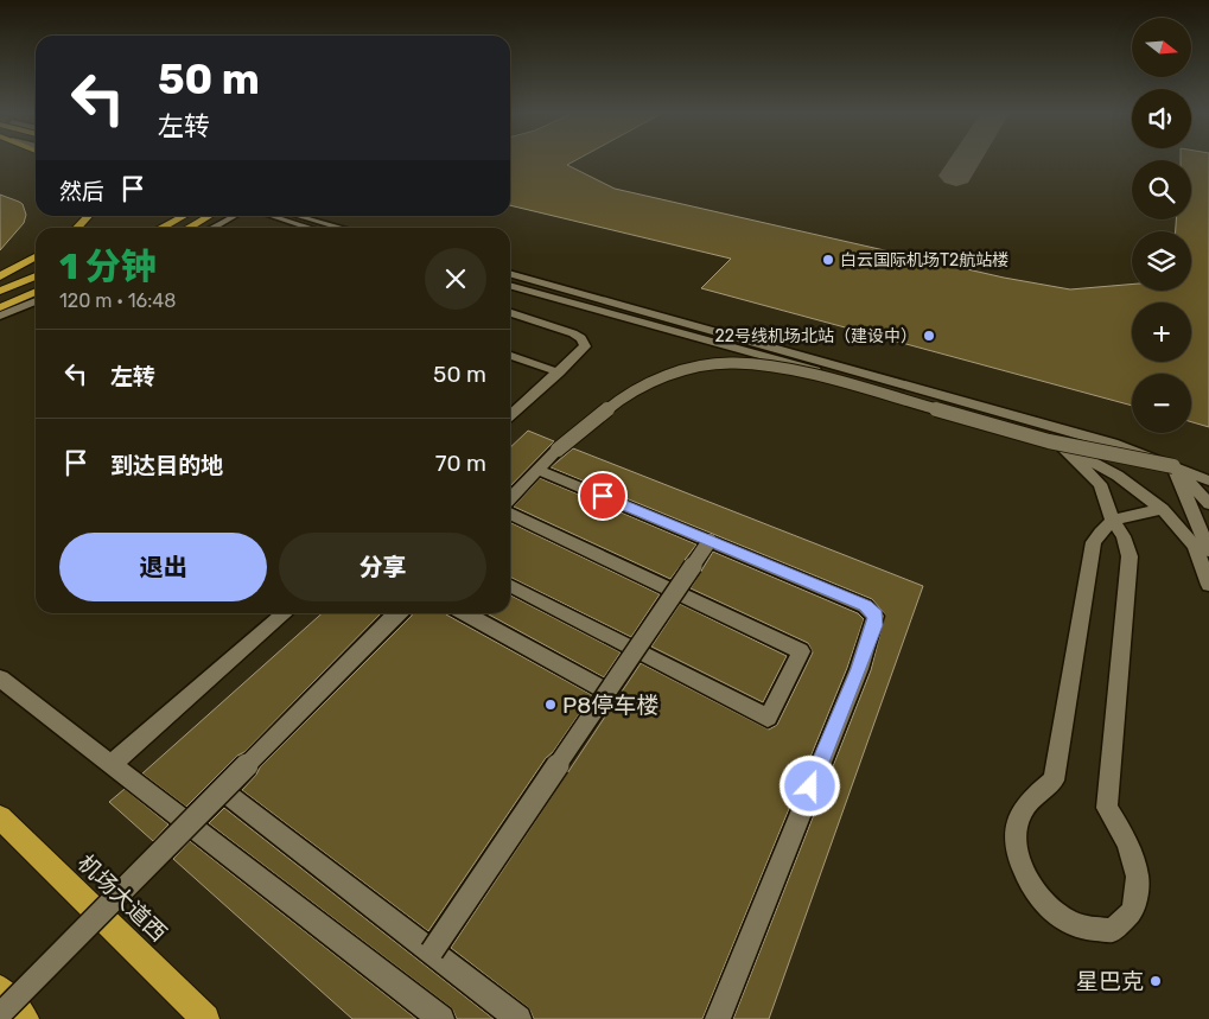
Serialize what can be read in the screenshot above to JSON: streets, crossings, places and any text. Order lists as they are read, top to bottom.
{
  "streets": {
    "highway": ["机场大道西"]
  },
  "places": [
    "白云国际机场T2航站楼",
    "22号线机场北站（建设中）",
    "P8停车楼",
    "星巴克"
  ],
  "north": "right",
  "page": {
    "map_buttons": ["+", "−"],
    "turn": ["50 m", "左转"],
    "then": "然后",
    "heading": ["1 分钟", "120 m · 16:48"],
    "list": [
      {
        "name": "左转",
        "value": "50 m"
      },
      {
        "name": "到达目的地",
        "value": "70 m"
      }
    ],
    "buttons": ["退出", "分享"]
  }
}
